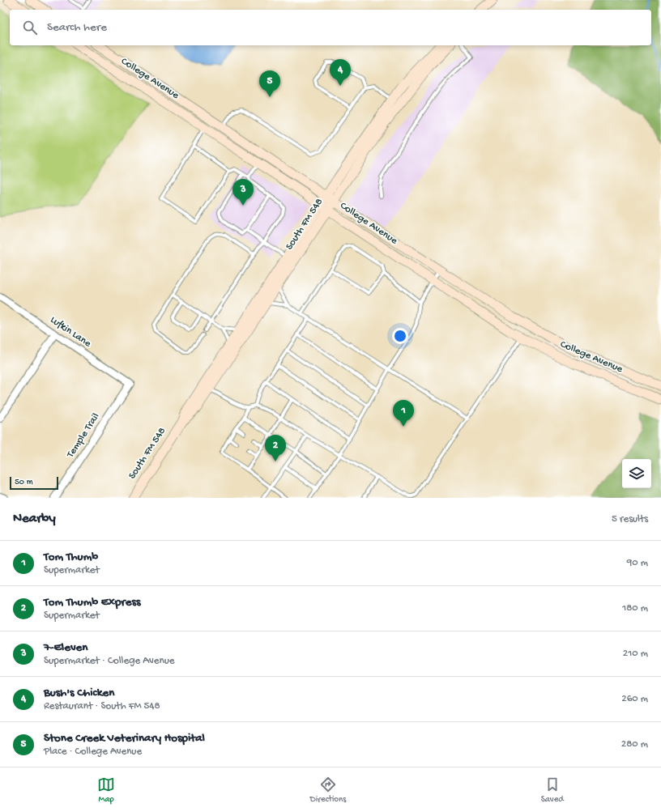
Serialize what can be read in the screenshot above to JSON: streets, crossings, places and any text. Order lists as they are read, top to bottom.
{
  "streets": {
    "main road": ["College Avenue", "South FM 548"],
    "street": ["Lufkin Lane", "Temple Trail"]
  },
  "crossings": [
    ["College Avenue", "South FM 548"],
    ["Lufkin Lane", "Temple Trail"]
  ],
  "scale_bar": "50 m",
  "page": {
    "search": "Search here",
    "pins": [
      "4",
      "5",
      "3",
      "1",
      "2"
    ],
    "scale": "50 m",
    "heading": ["Nearby", "5 results"],
    "list": [
      {
        "mark": "1",
        "name": "Tom Thumb",
        "note": "Supermarket",
        "value": "90 m"
      },
      {
        "mark": "2",
        "name": "Tom Thumb Express",
        "note": "Supermarket",
        "value": "180 m"
      },
      {
        "mark": "3",
        "name": "7-Eleven",
        "note": "Supermarket · College Avenue",
        "value": "210 m"
      },
      {
        "mark": "4",
        "name": "Bush's Chicken",
        "note": "Restaurant · South FM 548",
        "value": "260 m"
      },
      {
        "mark": "5",
        "name": "Stone Creek Veterinary Hospital",
        "note": "Place · College Avenue",
        "value": "280 m"
      }
    ],
    "nav": ["Map", "Directions", "Saved"]
  }
}
